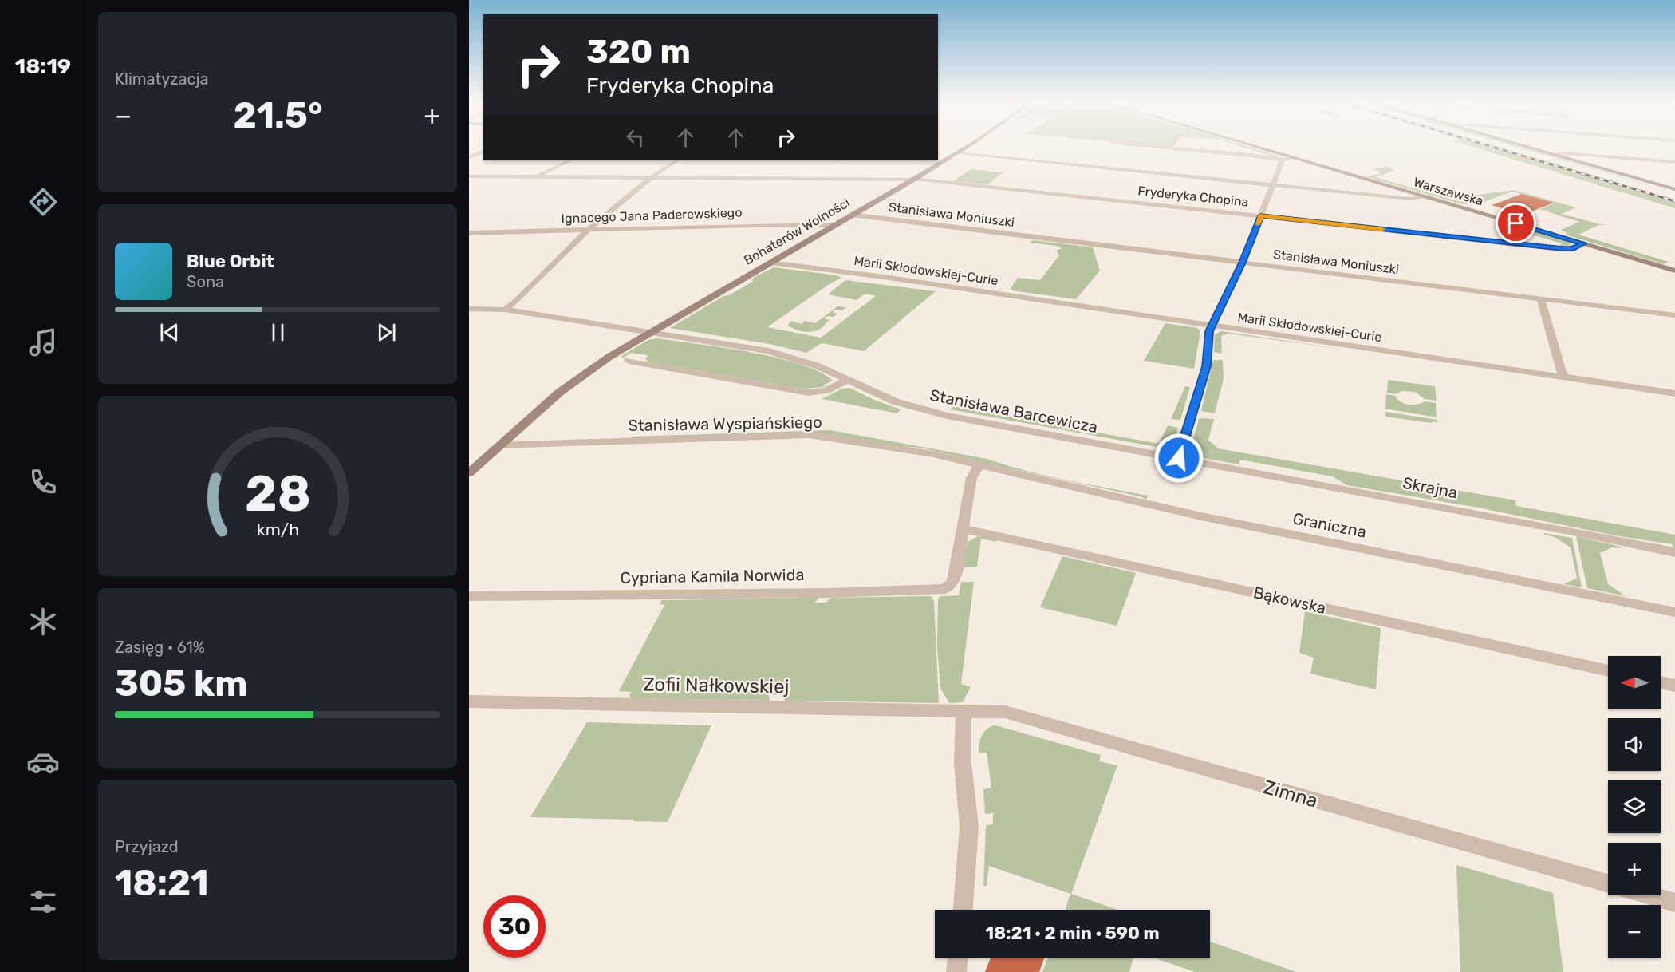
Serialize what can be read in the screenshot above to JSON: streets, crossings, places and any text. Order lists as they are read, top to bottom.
{
  "streets": {
    "street": [
      "Warszawska",
      "Fryderyka Chopina",
      "Stanisława Moniuszki",
      "Ignacego Jana Paderewskiego",
      "Bohaterów Wolności",
      "Marii Skłodowskiej-Curie",
      "Stanisława Barcewicza",
      "Stanisława Wyspiańskiego",
      "Skrajna",
      "Graniczna",
      "Cypriana Kamila Norwida",
      "Bąkowska",
      "Zofii Nałkowskiej",
      "Zimna"
    ]
  },
  "crossings": [
    ["Warszawska", "Fryderyka Chopina"],
    ["Fryderyka Chopina", "Bohaterów Wolności"],
    ["Stanisława Moniuszki", "Bohaterów Wolności"],
    ["Ignacego Jana Paderewskiego", "Bohaterów Wolności"],
    ["Bohaterów Wolności", "Marii Skłodowskiej-Curie"],
    ["Bohaterów Wolności", "Stanisława Barcewicza"],
    ["Bohaterów Wolności", "Stanisława Wyspiańskiego"],
    ["Stanisława Barcewicza", "Skrajna"],
    ["Stanisława Wyspiańskiego", "Graniczna"],
    ["Cypriana Kamila Norwida", "Bąkowska"],
    ["Zofii Nałkowskiej", "Zimna"]
  ],
  "north": "left",
  "page": {
    "tabs": "18:19",
    "tile": [
      "Klimatyzacja",
      ["Zasięg · 61%", "305 km"],
      ["Przyjazd", "18:21"]
    ],
    "turn": ["320 m", "Fryderyka Chopina"],
    "heat": ["−", "21.5°", "+"],
    "song": ["Blue Orbit", "Sona"],
    "map_buttons": ["+", "−"],
    "limit": "30",
    "trip": "18:21 · 2 min · 590 m",
    "gauge": ["28", "km/h"]
  }
}
